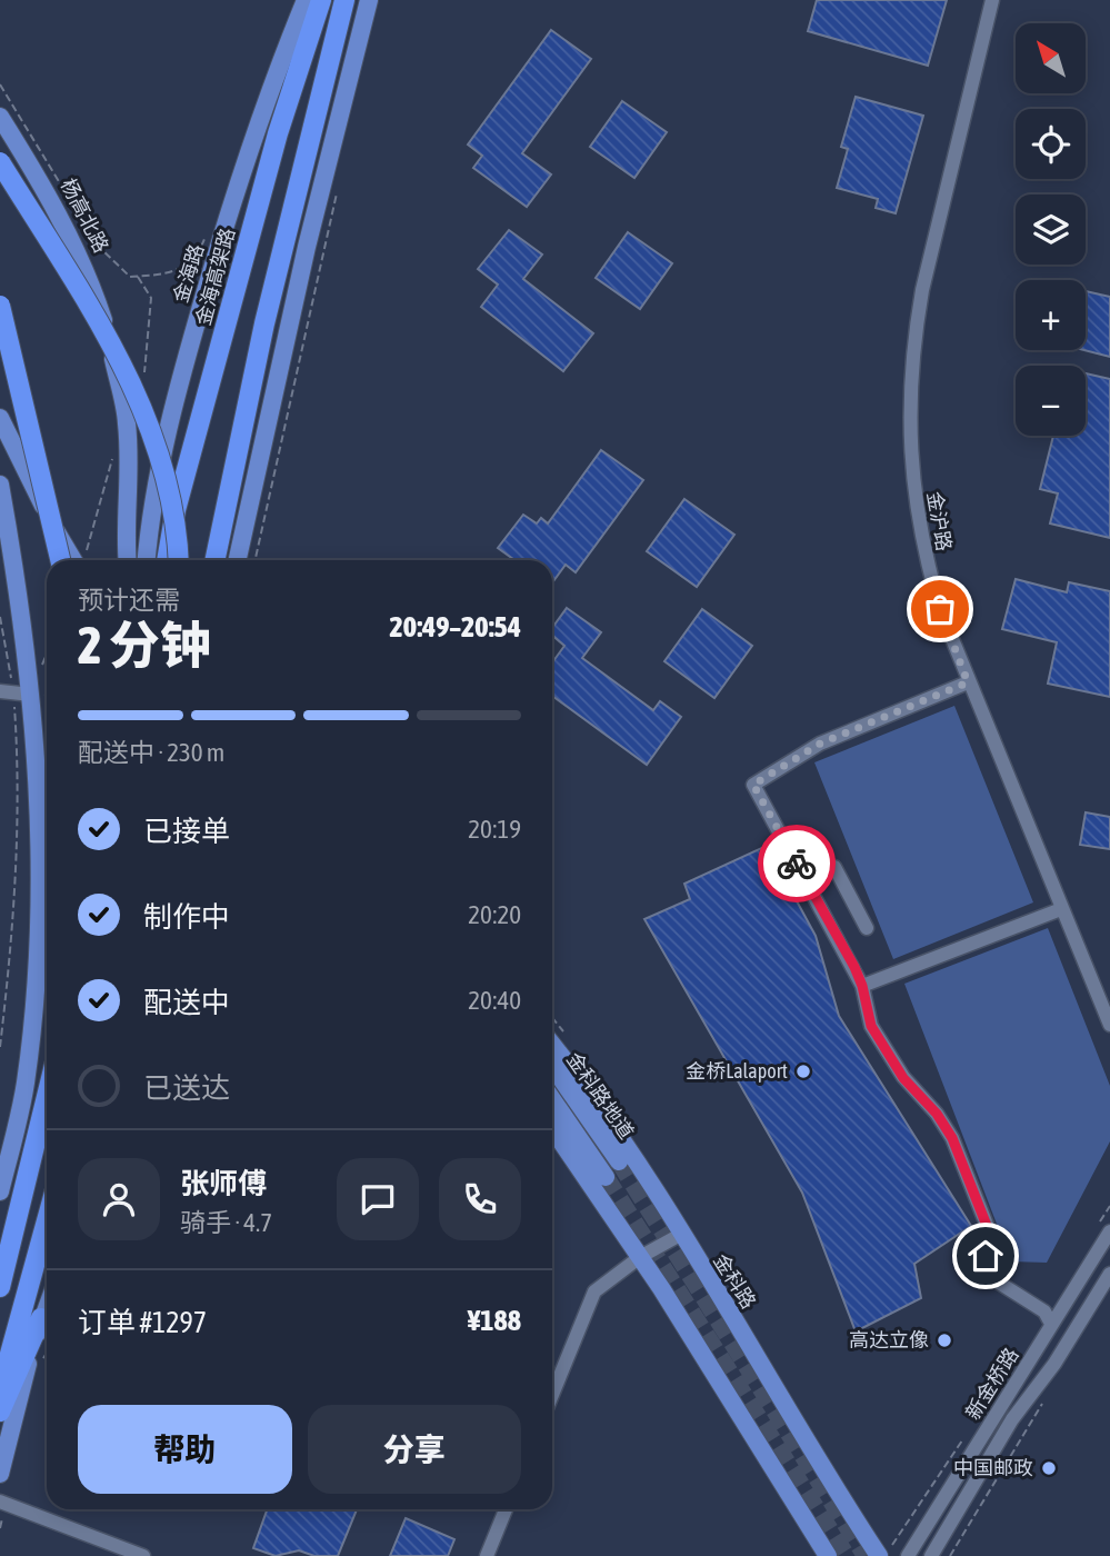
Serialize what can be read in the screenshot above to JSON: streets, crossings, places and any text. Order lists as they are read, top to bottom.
{
  "streets": {
    "highway": ["杨高北路", "金海高架路"],
    "main road": ["金海路", "金科路地道", "金科路"],
    "street": ["金沪路", "新金桥路"]
  },
  "places": ["金桥Lalaport", "高达立像", "中国邮政"],
  "north": "top left",
  "page": {
    "map_buttons": ["+", "−"],
    "heading": ["2 分钟", "预计还需", "20:49–20:54"],
    "panel": [
      "张师傅",
      "骑手 · 4.7",
      "订单 #1297",
      "¥188"
    ],
    "bar": "配送中 · 230 m",
    "list": [
      ["已接单", "20:19"],
      ["制作中", "20:20"],
      ["配送中", "20:40"],
      "已送达"
    ],
    "buttons": ["帮助", "分享"]
  }
}
